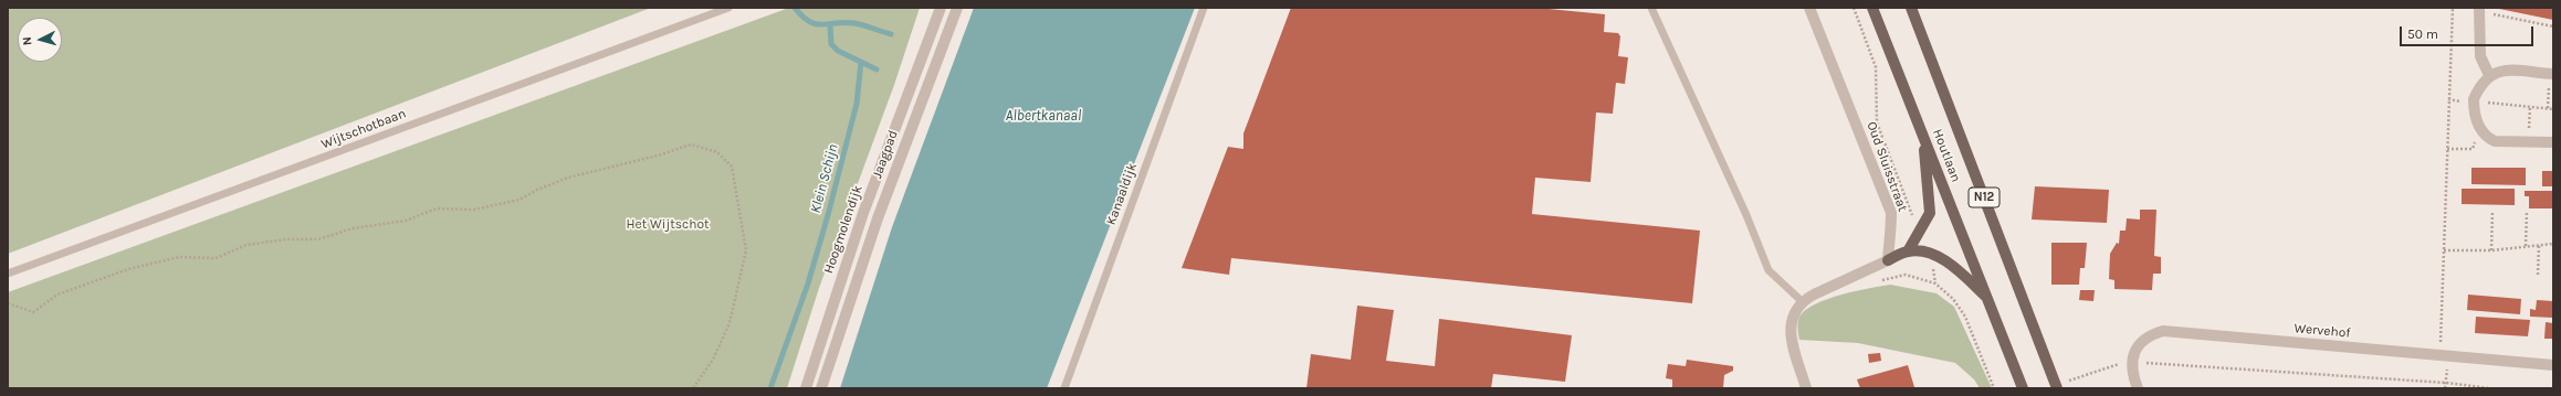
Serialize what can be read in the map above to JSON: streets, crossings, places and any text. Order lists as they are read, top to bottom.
{
  "streets": {
    "main road": ["Houtlaan", "N12"],
    "street": [
      "Jaagpad",
      "Oud Sluisstraat",
      "Hoogmolendijk",
      "Wervehof"
    ],
    "lane": ["Wijtschotbaan", "Kanaaldijk"]
  },
  "water": ["Albertkanaal", "Klein Schijn"],
  "parks": ["Het Wijtschot"],
  "scale_bar": "50 m",
  "north": "left"
}
